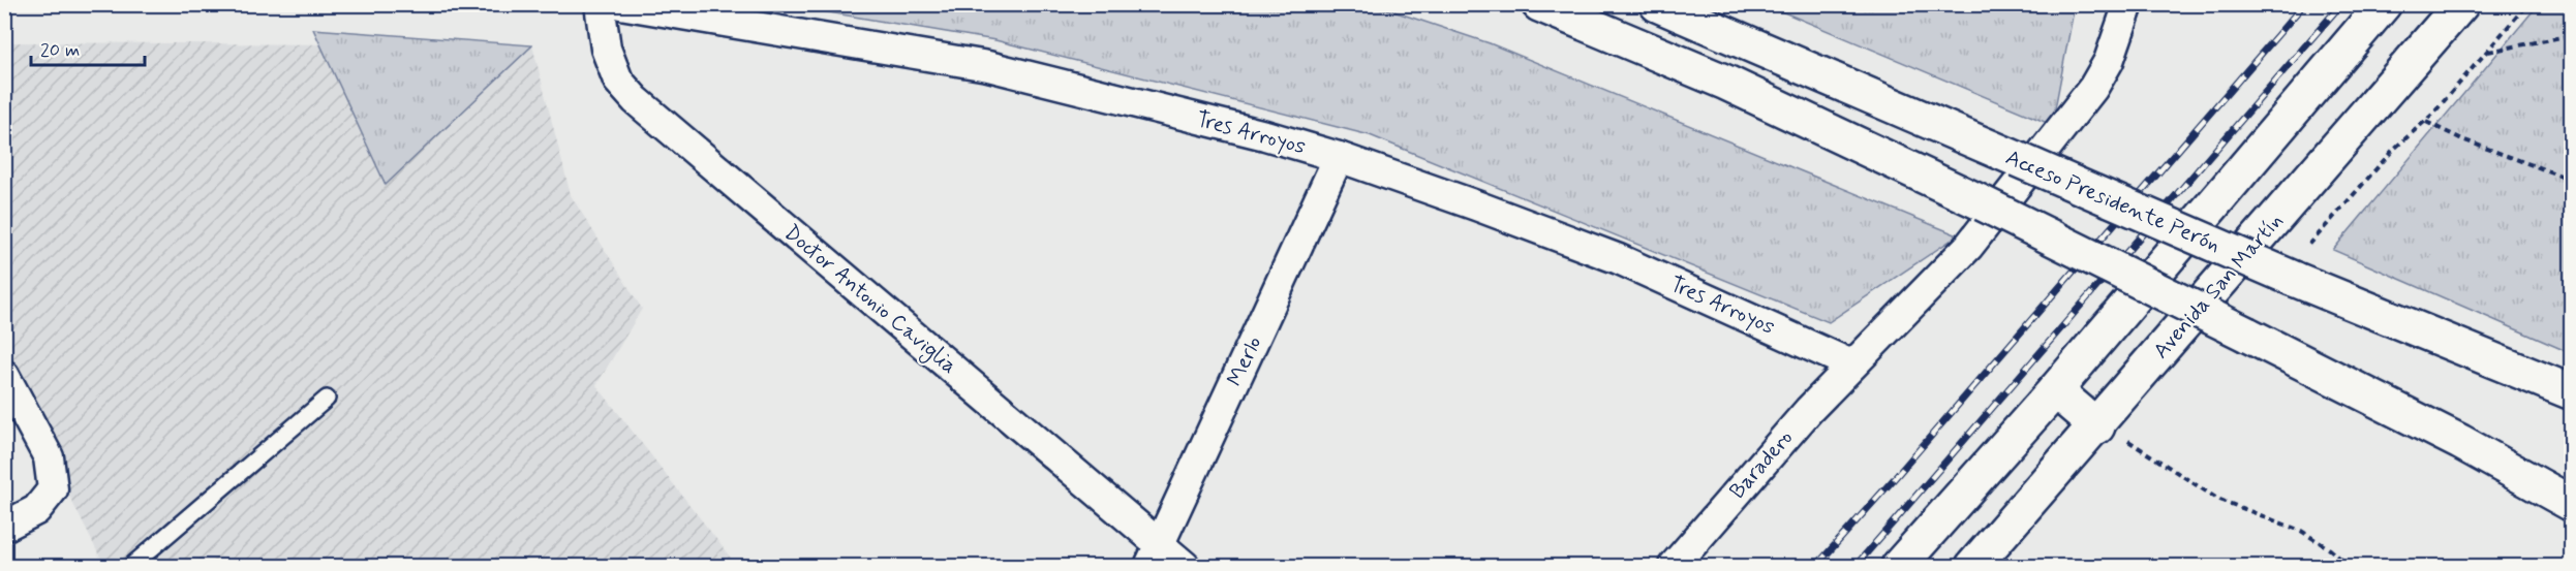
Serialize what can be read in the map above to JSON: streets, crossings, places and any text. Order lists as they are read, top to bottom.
{
  "streets": {
    "main road": ["Acceso Presidente Perón", "Avenida San Martín"],
    "street": [
      "Tres Arroyos",
      "Doctor Antonio Caviglia",
      "Merlo",
      "Baradero"
    ]
  },
  "crossings": [
    ["Tres Arroyos", "Merlo"],
    ["Tres Arroyos", "Baradero"],
    ["Doctor Antonio Caviglia", "Merlo"]
  ],
  "scale_bar": "20 m"
}
